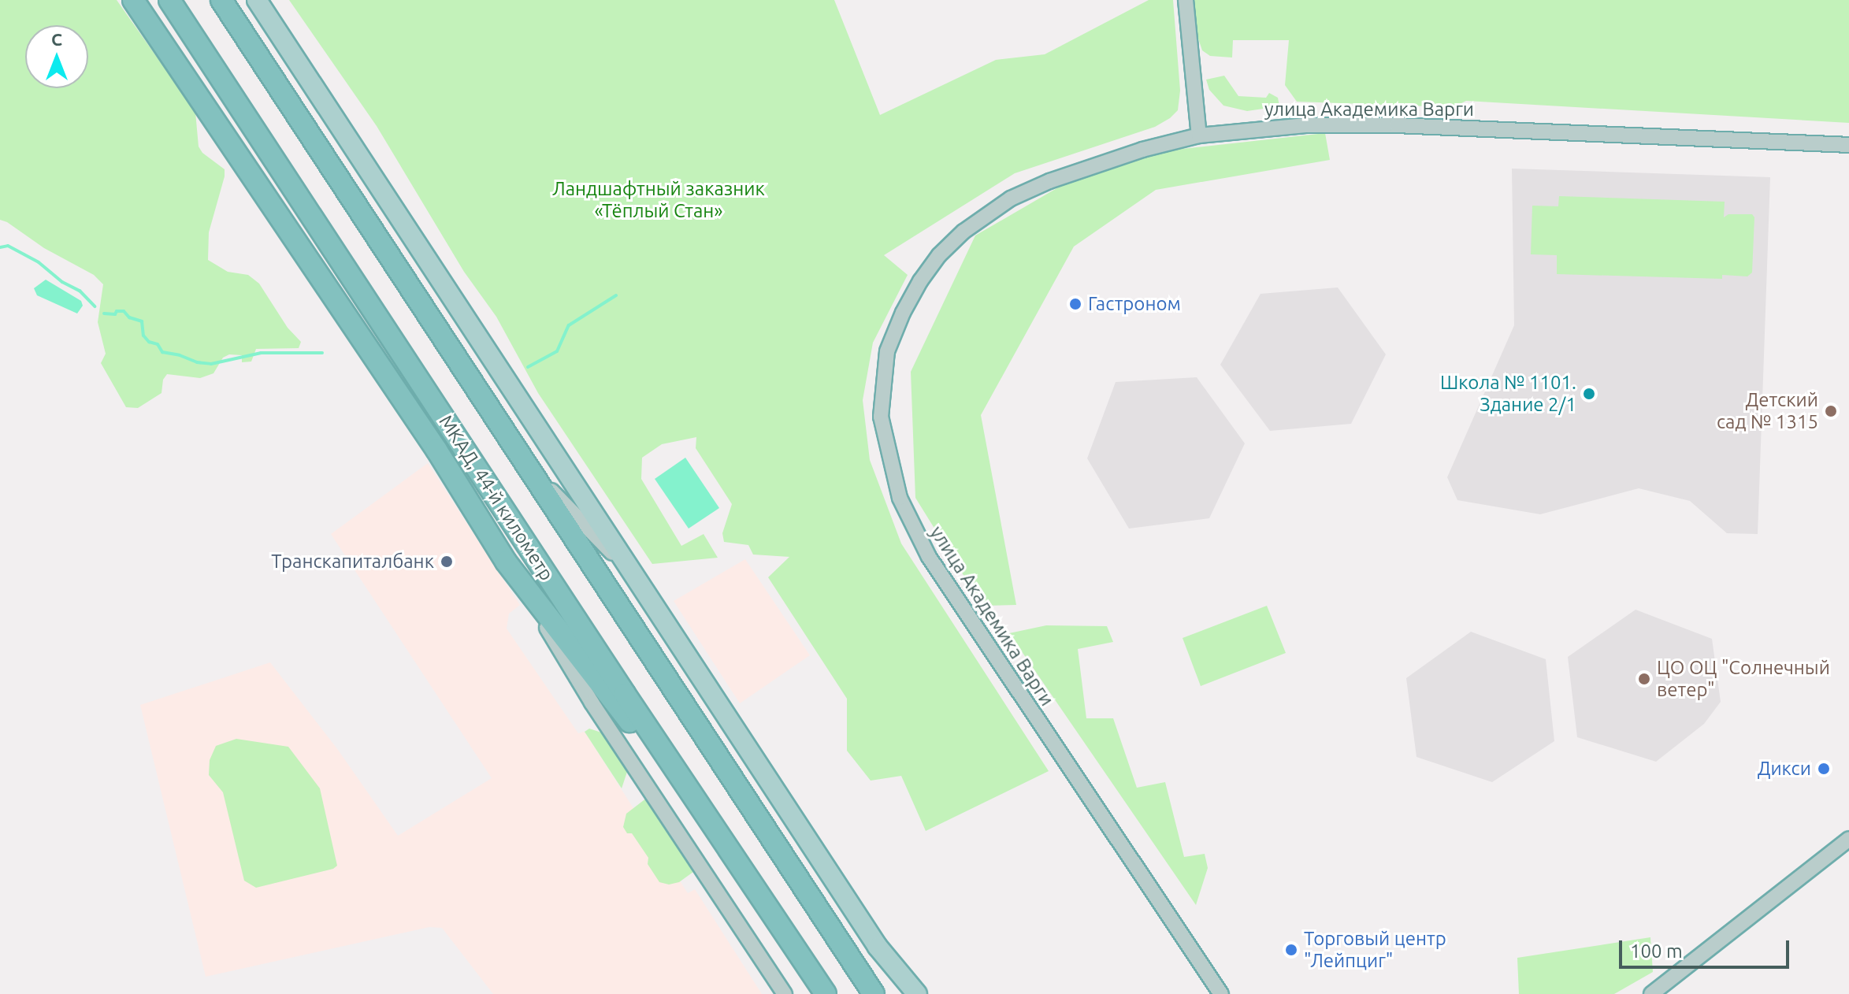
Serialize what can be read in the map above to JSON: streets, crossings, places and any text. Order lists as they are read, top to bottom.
{
  "streets": {
    "highway": ["МКАД, 44-й километр"],
    "street": ["улица Академика Варги"]
  },
  "parks": ["Ландшафтный заказник «Тёплый Стан»"],
  "places": [
    "Гастроном",
    "Школа № 1101. Здание 2/1",
    "Детский сад № 1315",
    "Транскапиталбанк",
    "ЦО ОЦ \"Солнечный ветер\"",
    "Дикси",
    "Торговый центр \"Лейпциг\""
  ],
  "scale_bar": "100 m",
  "north": "top"
}
